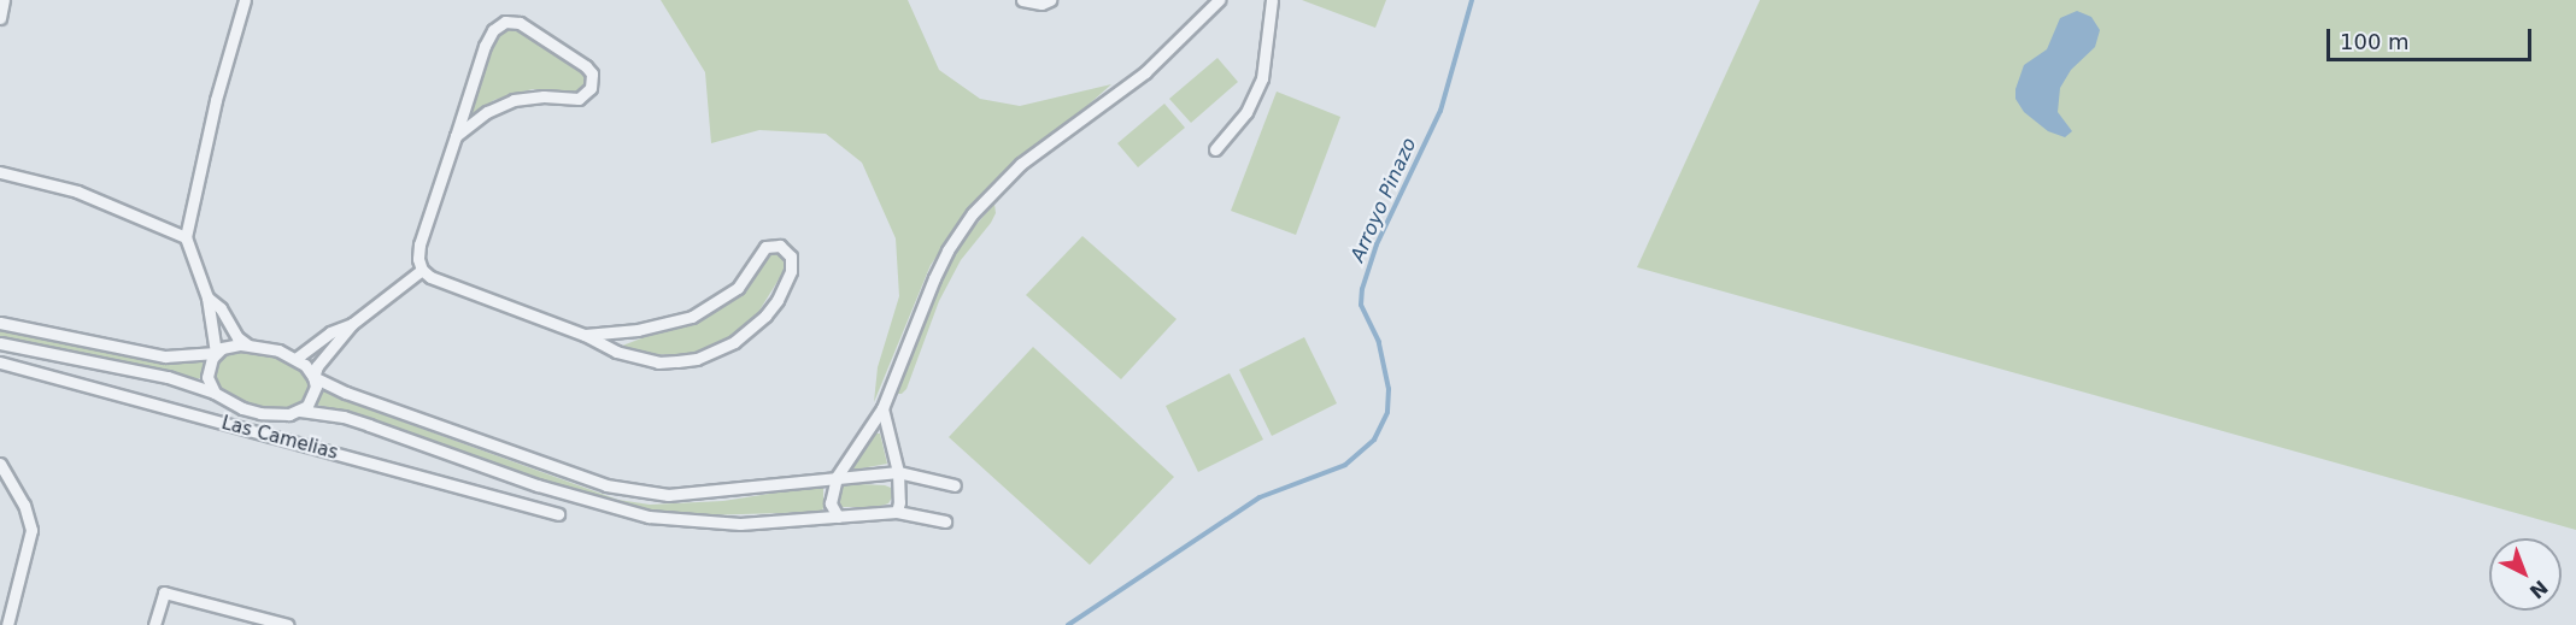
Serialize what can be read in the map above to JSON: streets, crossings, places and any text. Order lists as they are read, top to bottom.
{
  "streets": {
    "street": ["Las Camelias"]
  },
  "water": ["Arroyo Pinazo"],
  "scale_bar": "100 m",
  "north": "bottom right"
}
